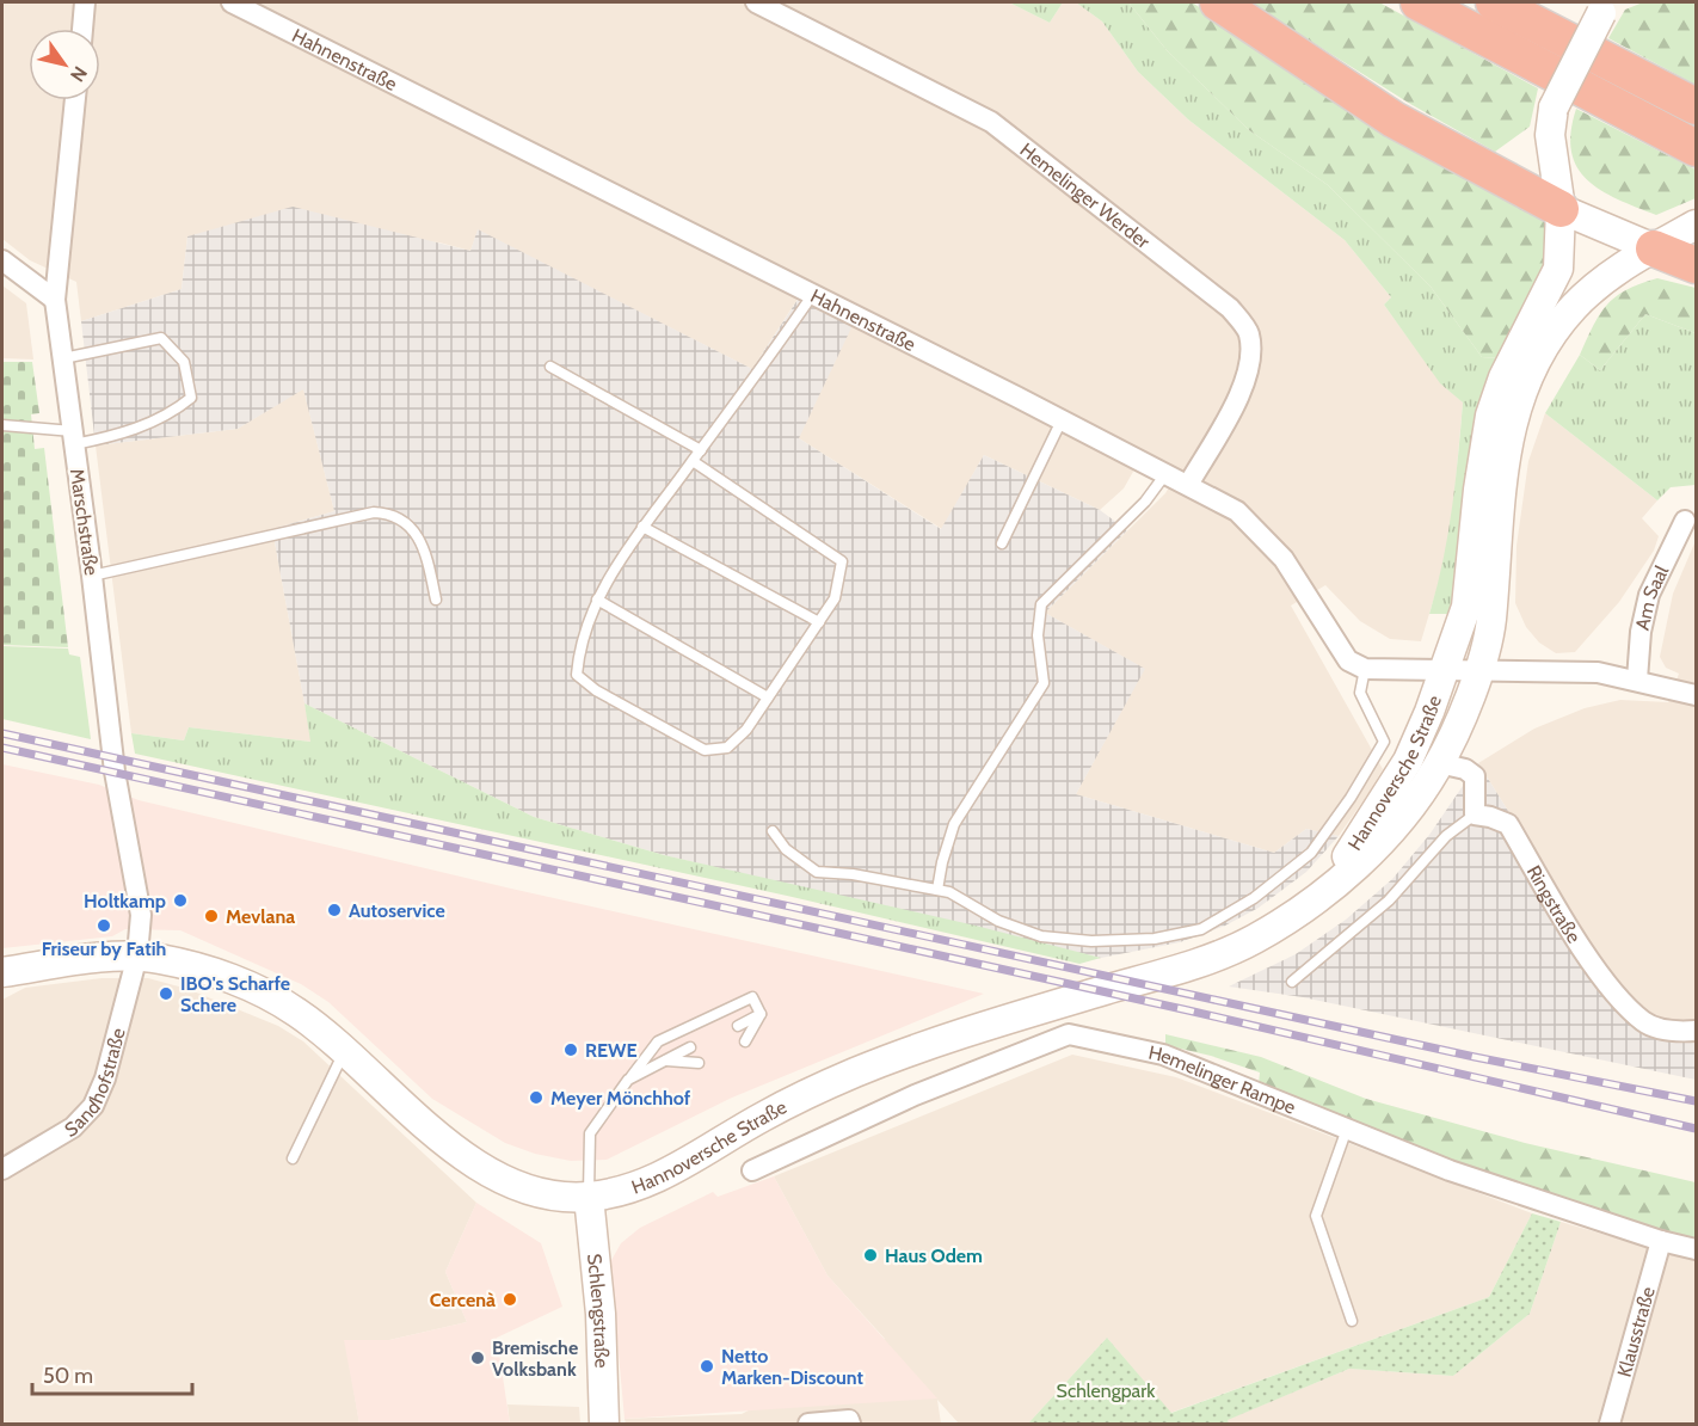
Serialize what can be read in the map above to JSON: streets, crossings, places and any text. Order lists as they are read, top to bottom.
{
  "streets": {
    "main road": ["Hannoversche Straße", "Schlengstraße"],
    "street": [
      "Hahnenstraße",
      "Hemelinger Werder",
      "Marschstraße",
      "Am Saal",
      "Ringstraße",
      "Sandhofstraße",
      "Hemelinger Rampe",
      "Klausstraße"
    ]
  },
  "crossings": [
    ["Hahnenstraße", "Hemelinger Werder"],
    ["Marschstraße", "Hannoversche Straße"],
    ["Marschstraße", "Sandhofstraße"],
    ["Am Saal", "Hannoversche Straße"],
    ["Hannoversche Straße", "Sandhofstraße"],
    ["Hannoversche Straße", "Schlengstraße"],
    ["Hemelinger Rampe", "Klausstraße"]
  ],
  "parks": ["Schlengpark"],
  "places": [
    "Holtkamp",
    "Autoservice",
    "Mevlana",
    "Friseur by Fatih",
    "IBO's Scharfe Schere",
    "REWE",
    "Meyer Mönchhof",
    "Haus Odem",
    "Cercenà",
    "Bremische Volksbank",
    "Netto Marken-Discount"
  ],
  "scale_bar": "50 m",
  "north": "bottom right"
}
